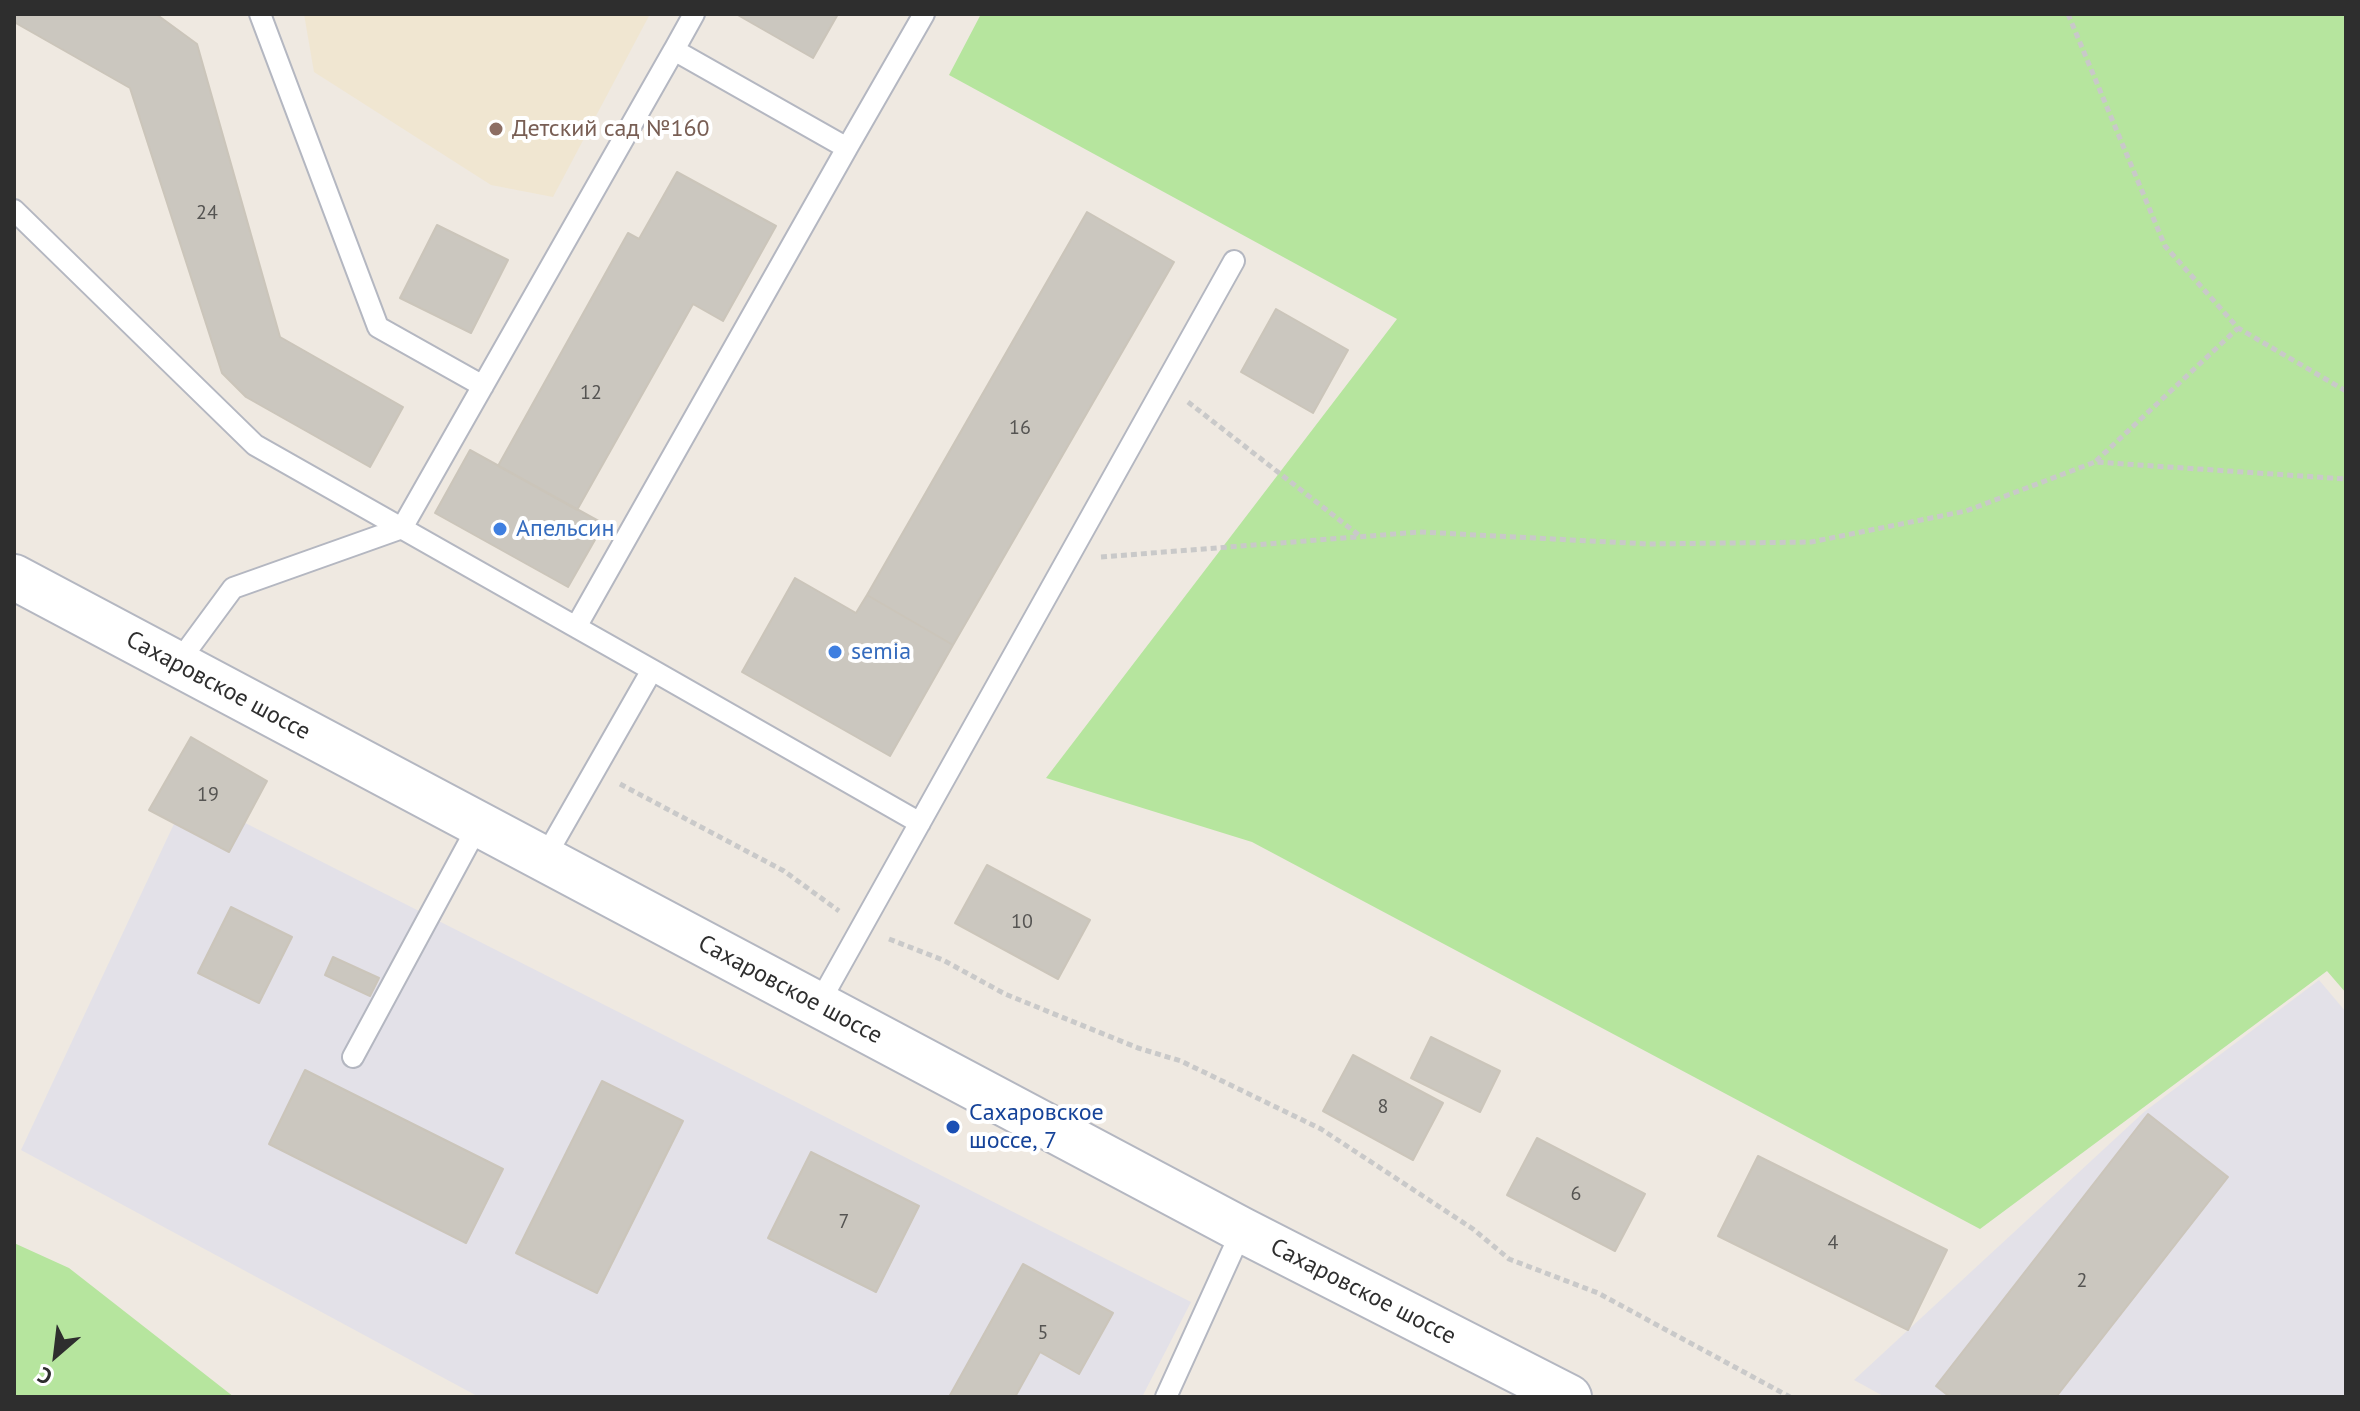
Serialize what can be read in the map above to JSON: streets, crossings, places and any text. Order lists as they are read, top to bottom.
{
  "streets": {
    "main road": ["Сахаровское шоссе"]
  },
  "places": [
    "Детский сад №160",
    "Апельсин",
    "semia",
    "Сахаровское шоссе, 7"
  ],
  "house_numbers": [
    "24",
    "12",
    "16",
    "19",
    "10",
    "8",
    "6",
    "7",
    "4",
    "2",
    "5"
  ],
  "north": "bottom left"
}
